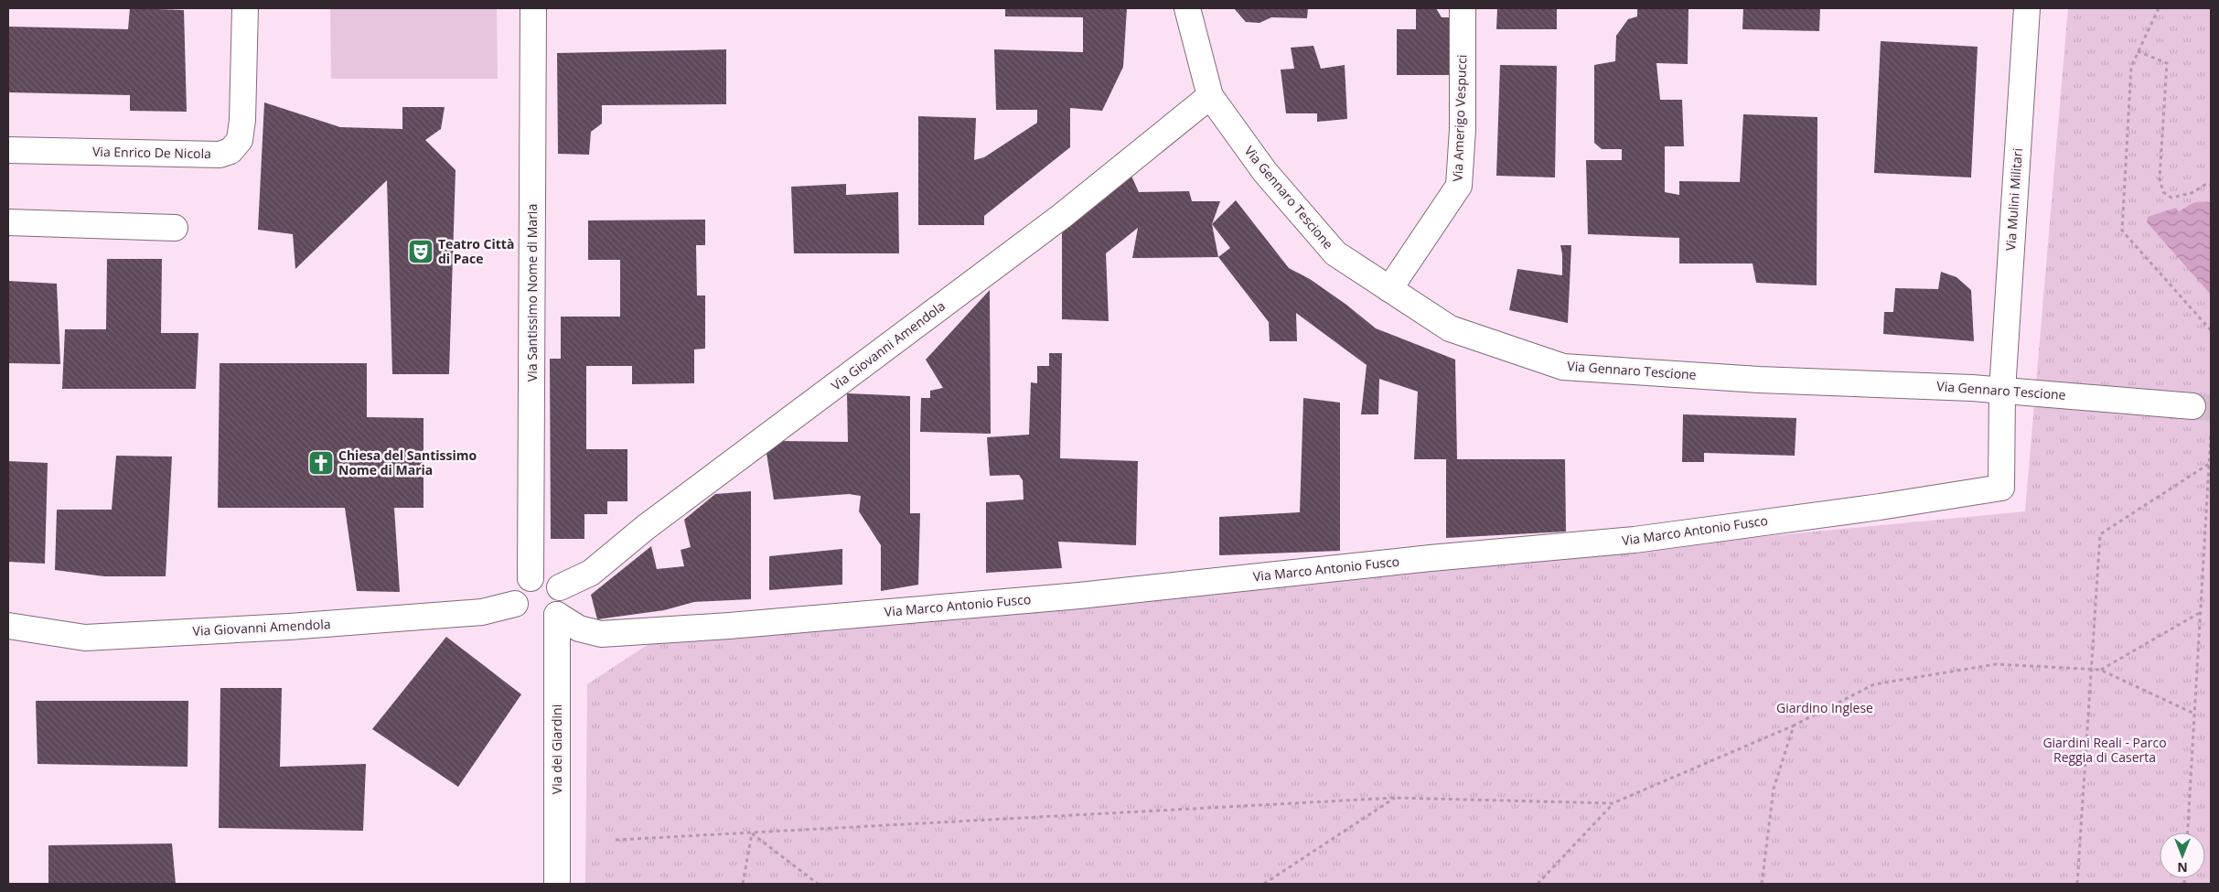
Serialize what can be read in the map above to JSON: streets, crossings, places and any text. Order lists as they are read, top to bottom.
{
  "streets": {
    "street": [
      "Via Amerigo Vespucci",
      "Via Enrico De Nicola",
      "Via Gennaro Tescione",
      "Via Mulini Militari",
      "Via Santissimo Nome di Maria",
      "Via Giovanni Amendola",
      "Via Marco Antonio Fusco",
      "Via dei Giardini"
    ]
  },
  "crossings": [
    ["Via Amerigo Vespucci", "Via Gennaro Tescione"],
    ["Via Gennaro Tescione", "Via Mulini Militari"],
    ["Via Gennaro Tescione", "Via Giovanni Amendola"],
    ["Via Gennaro Tescione", "Via Marco Antonio Fusco"],
    ["Via Mulini Militari", "Via Marco Antonio Fusco"],
    ["Via Santissimo Nome di Maria", "Via Giovanni Amendola"],
    ["Via Santissimo Nome di Maria", "Via Marco Antonio Fusco"],
    ["Via Santissimo Nome di Maria", "Via dei Giardini"],
    ["Via Giovanni Amendola", "Via Marco Antonio Fusco"],
    ["Via Giovanni Amendola", "Via dei Giardini"],
    ["Via Marco Antonio Fusco", "Via dei Giardini"]
  ],
  "parks": ["Giardino Inglese", "Giardini Reali - Parco Reggia di Caserta"],
  "places": {
    "theatre": ["Teatro Città di Pace"],
    "church": ["Chiesa del Santissimo Nome di Maria"]
  },
  "north": "bottom"
}
